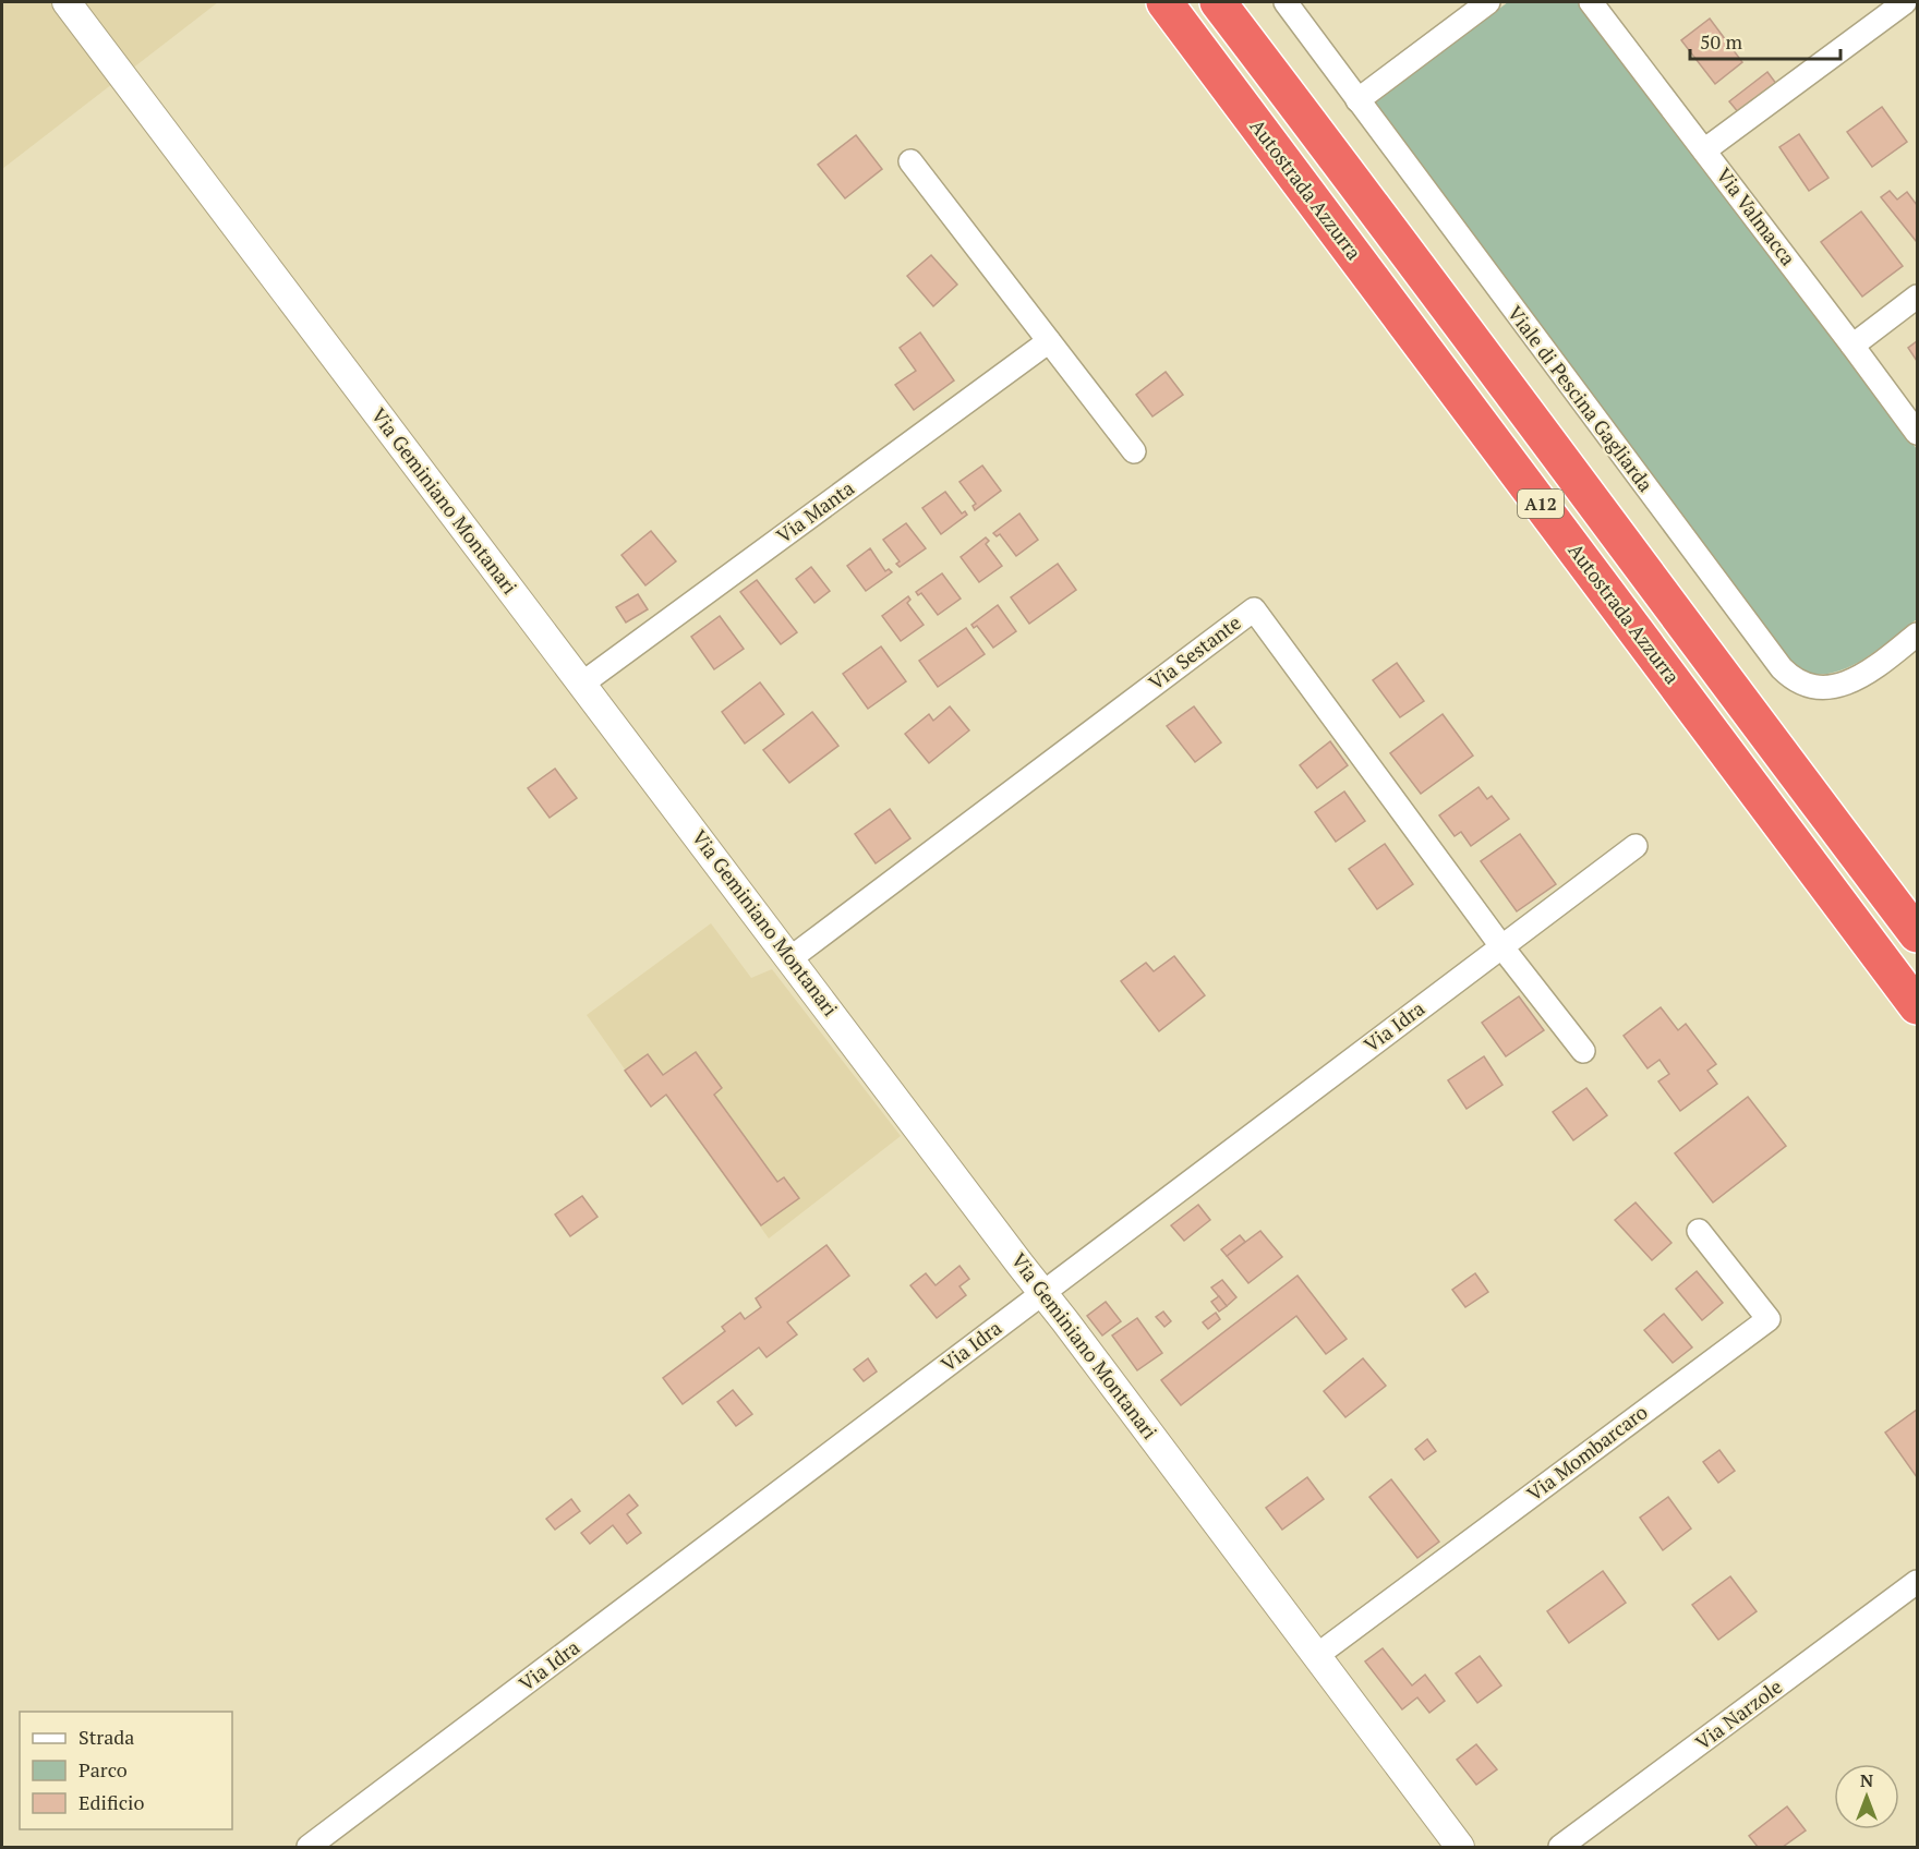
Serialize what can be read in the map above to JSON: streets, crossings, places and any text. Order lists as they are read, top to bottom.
{
  "streets": {
    "highway": ["Autostrada Azzurra", "A12"],
    "street": [
      "Via Valmacca",
      "Viale di Pescina Gagliarda",
      "Via Geminiano Montanari",
      "Via Manta",
      "Via Sestante",
      "Via Idra",
      "Via Mombarcaro",
      "Via Narzole"
    ]
  },
  "crossings": [
    ["Via Geminiano Montanari", "Via Manta"],
    ["Via Geminiano Montanari", "Via Sestante"],
    ["Via Geminiano Montanari", "Via Idra"],
    ["Via Geminiano Montanari", "Via Mombarcaro"],
    ["Via Sestante", "Via Idra"]
  ],
  "legend": ["Strada", "Parco", "Edificio"],
  "scale_bar": "50 m",
  "north": "top"
}
